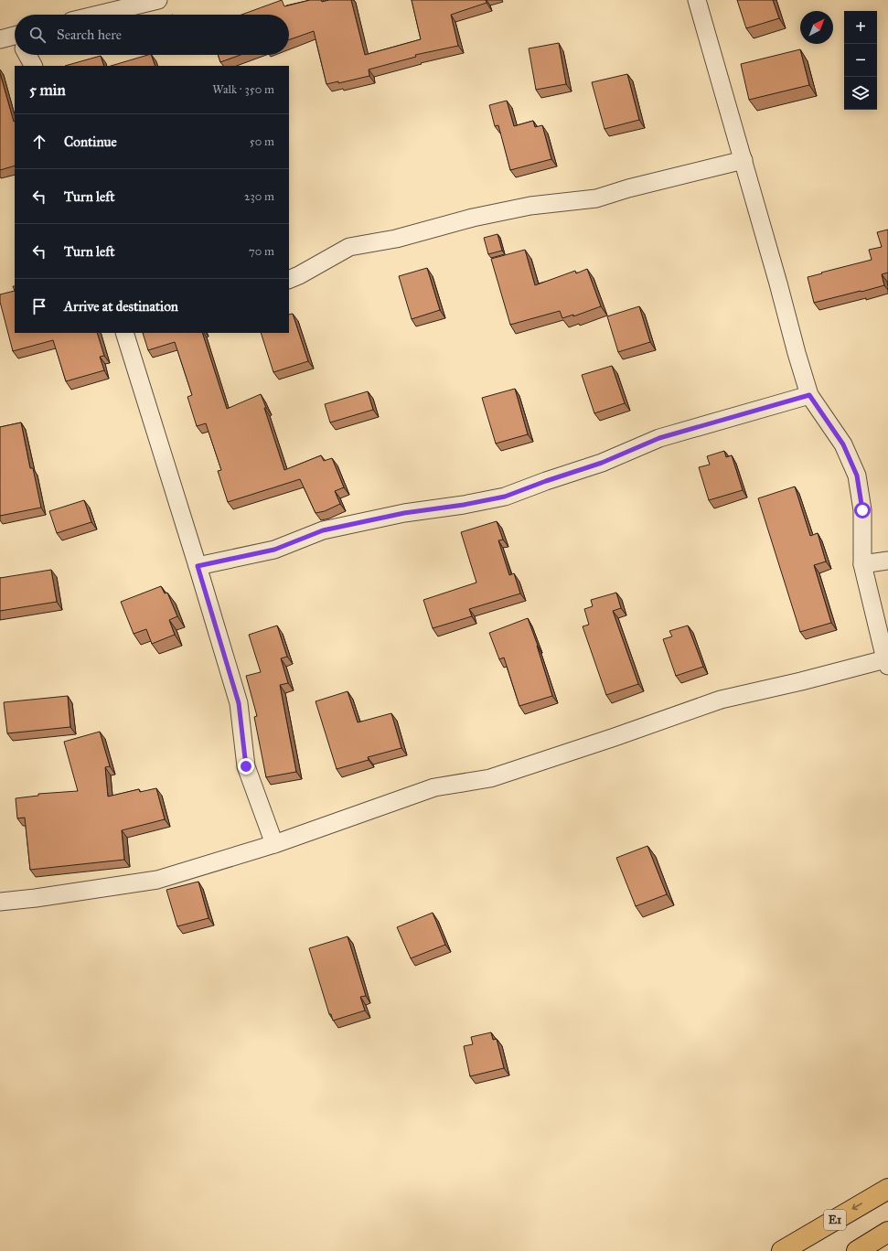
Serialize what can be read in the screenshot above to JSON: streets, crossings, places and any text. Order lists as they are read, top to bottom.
{
  "streets": {
    "highway": ["E1"]
  },
  "north": "top right",
  "page": {
    "map_buttons": ["+", "−"],
    "search": "Search here",
    "heading": ["5 min", "Walk · 350 m"],
    "list": [
      ["Continue", "50 m"],
      ["Turn left", "230 m"],
      ["Turn left", "70 m"],
      "Arrive at destination"
    ]
  }
}
